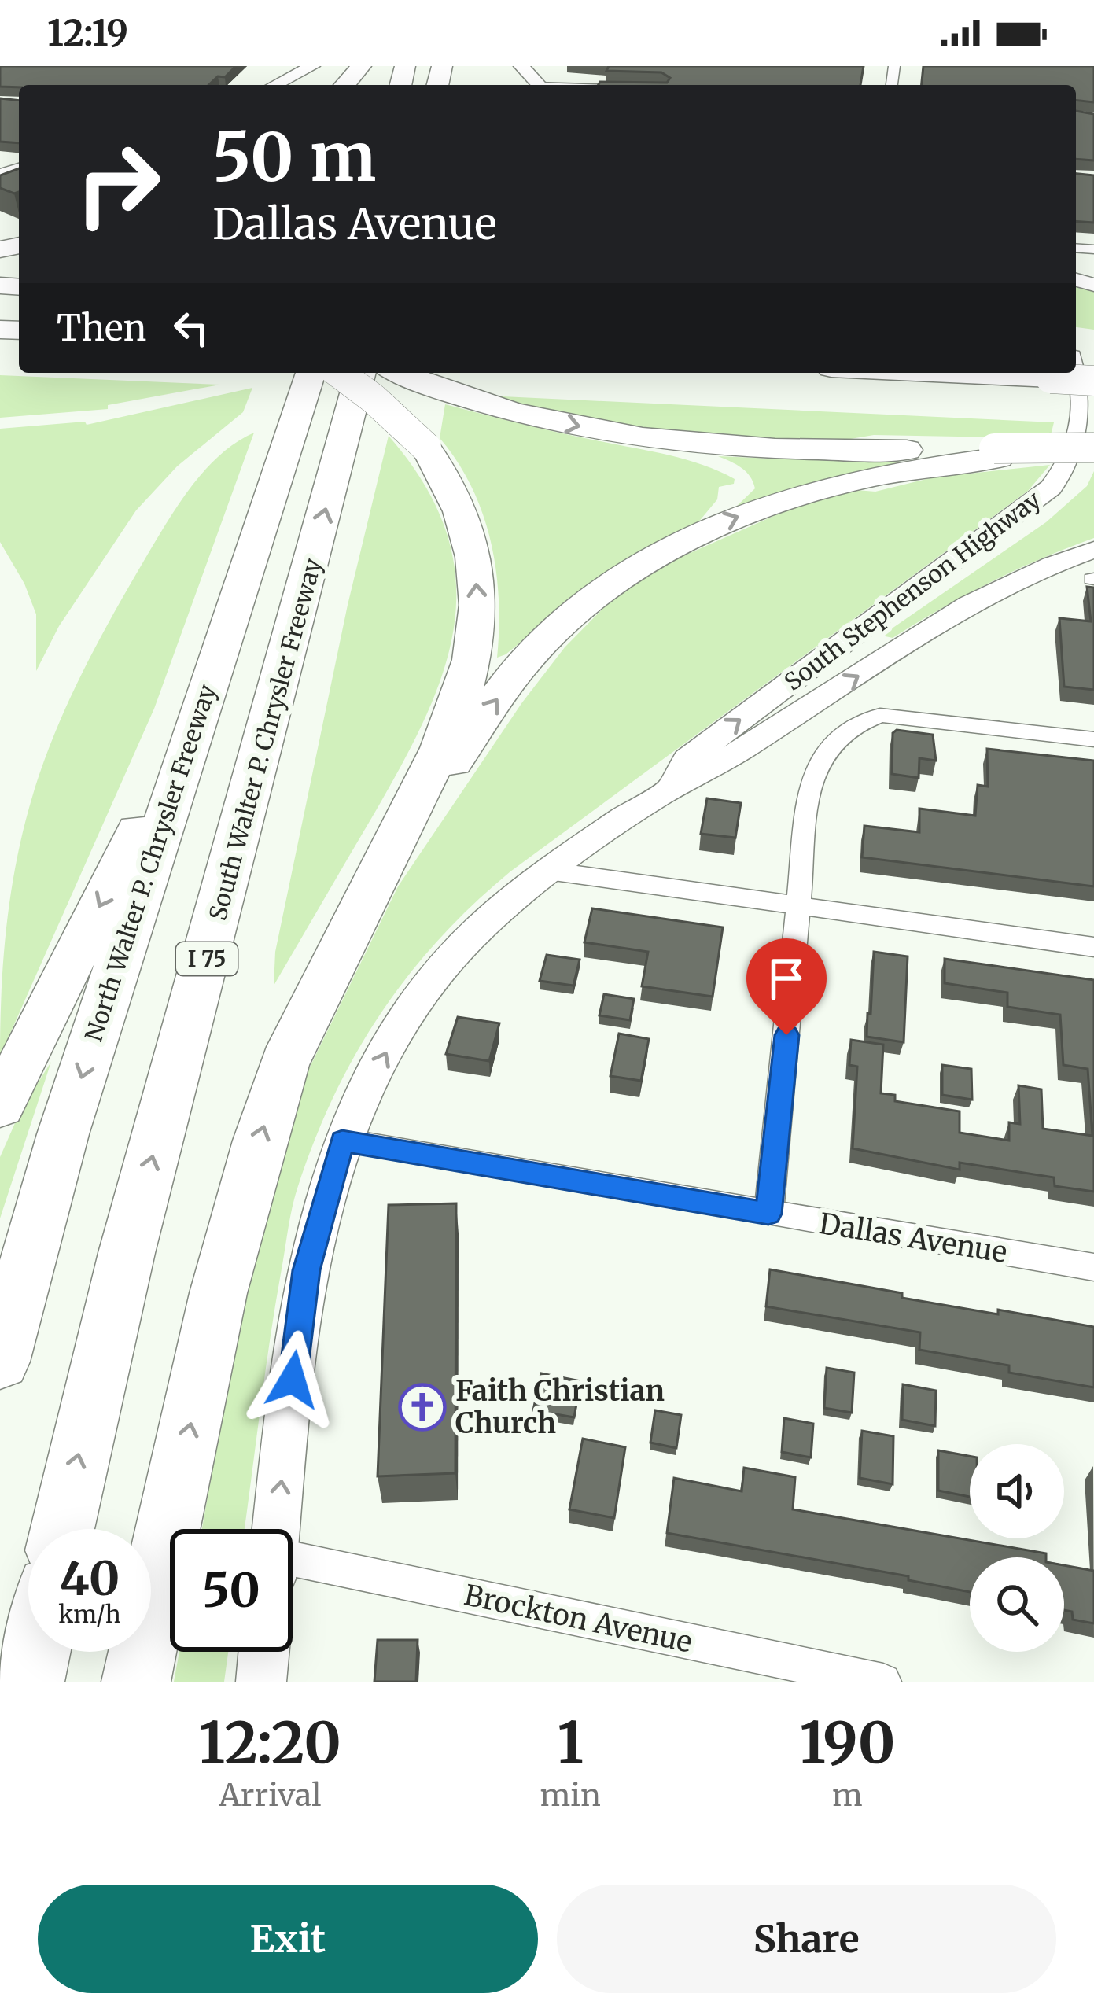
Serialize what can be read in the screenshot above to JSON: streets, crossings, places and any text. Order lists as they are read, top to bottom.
{
  "streets": {
    "highway": ["South Walter P. Chrysler Freeway", "North Walter P. Chrysler Freeway", "I 75"],
    "main road": ["South Stephenson Highway"],
    "street": ["Dallas Avenue", "Brockton Avenue"]
  },
  "crossings": [
    ["South Stephenson Highway", "Dallas Avenue"]
  ],
  "one_way": ["South Stephenson Highway"],
  "places": {
    "church": ["Faith Christian Church"]
  },
  "page": {
    "status": "12:19",
    "turn": ["50 m", "Dallas Avenue"],
    "then": "Then",
    "speed": "40 km/h",
    "limit": "50",
    "eta": [
      "12:20",
      "Arrival",
      "1",
      "min",
      "190",
      "m"
    ],
    "buttons": ["Exit", "Share"]
  }
}
